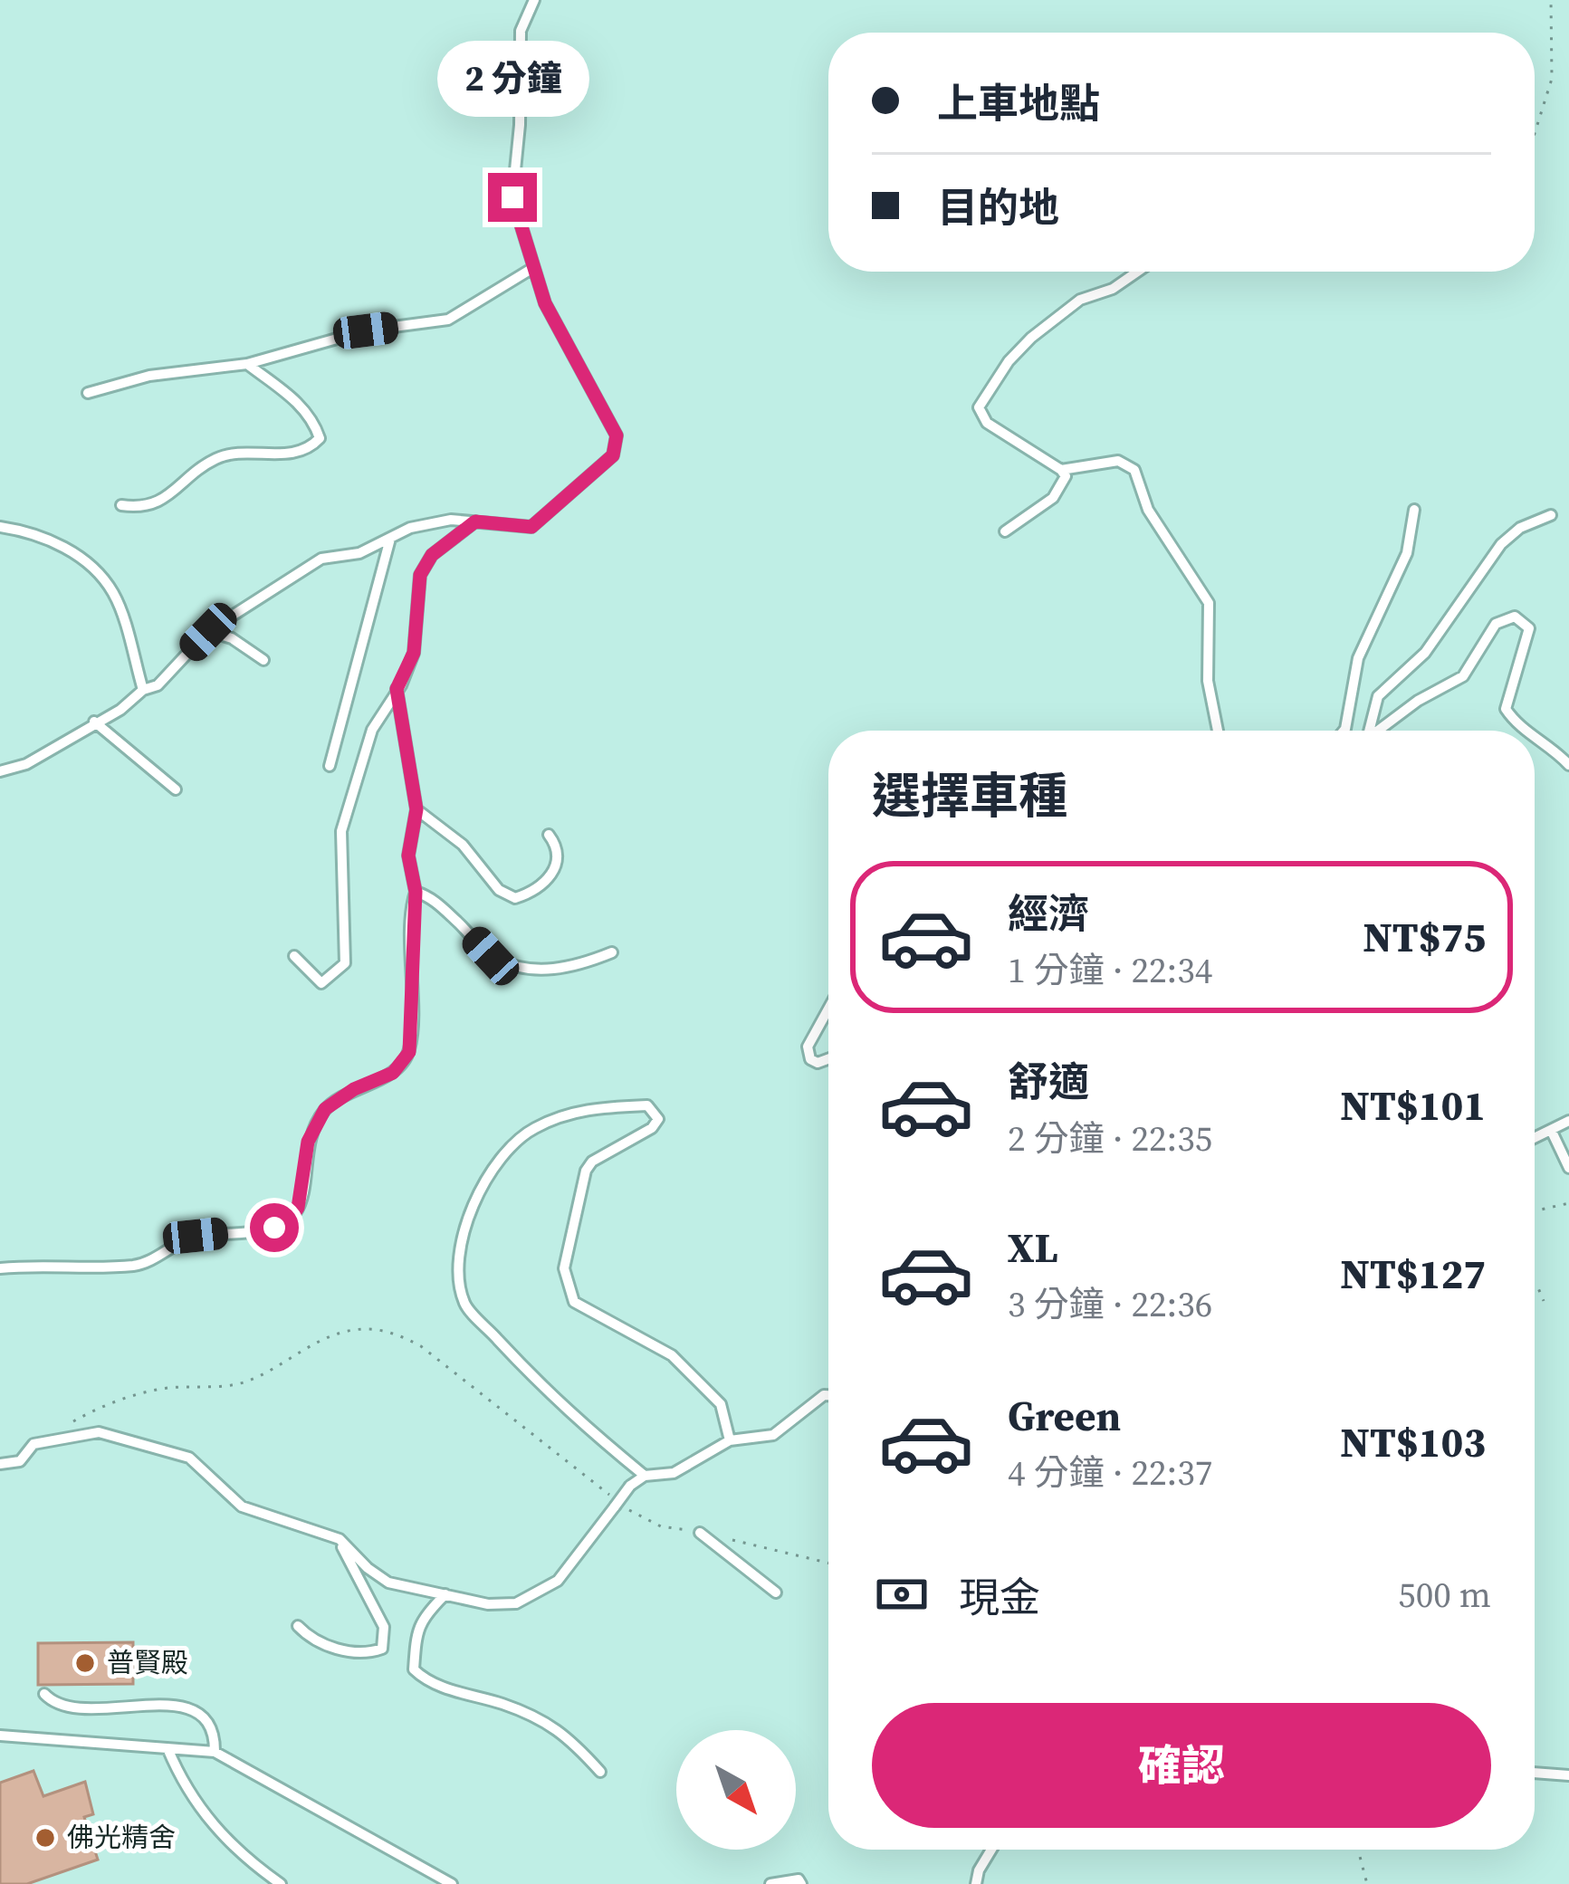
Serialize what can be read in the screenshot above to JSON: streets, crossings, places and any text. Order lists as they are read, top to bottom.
{
  "places": ["普賢殿", "佛光精舍"],
  "north": "bottom right",
  "page": {
    "banner": ["上車地點", "目的地"],
    "bubble": "2 分鐘",
    "heading": "選擇車種",
    "list": [
      {
        "name": "經濟",
        "note": "1 分鐘 · 22:34",
        "value": "NT$75"
      },
      {
        "name": "舒適",
        "note": "2 分鐘 · 22:35",
        "value": "NT$101"
      },
      {
        "name": "XL",
        "note": "3 分鐘 · 22:36",
        "value": "NT$127"
      },
      {
        "name": "Green",
        "note": "4 分鐘 · 22:37",
        "value": "NT$103"
      }
    ],
    "pay": ["現金", "500 m"],
    "buttons": "確認"
  }
}
